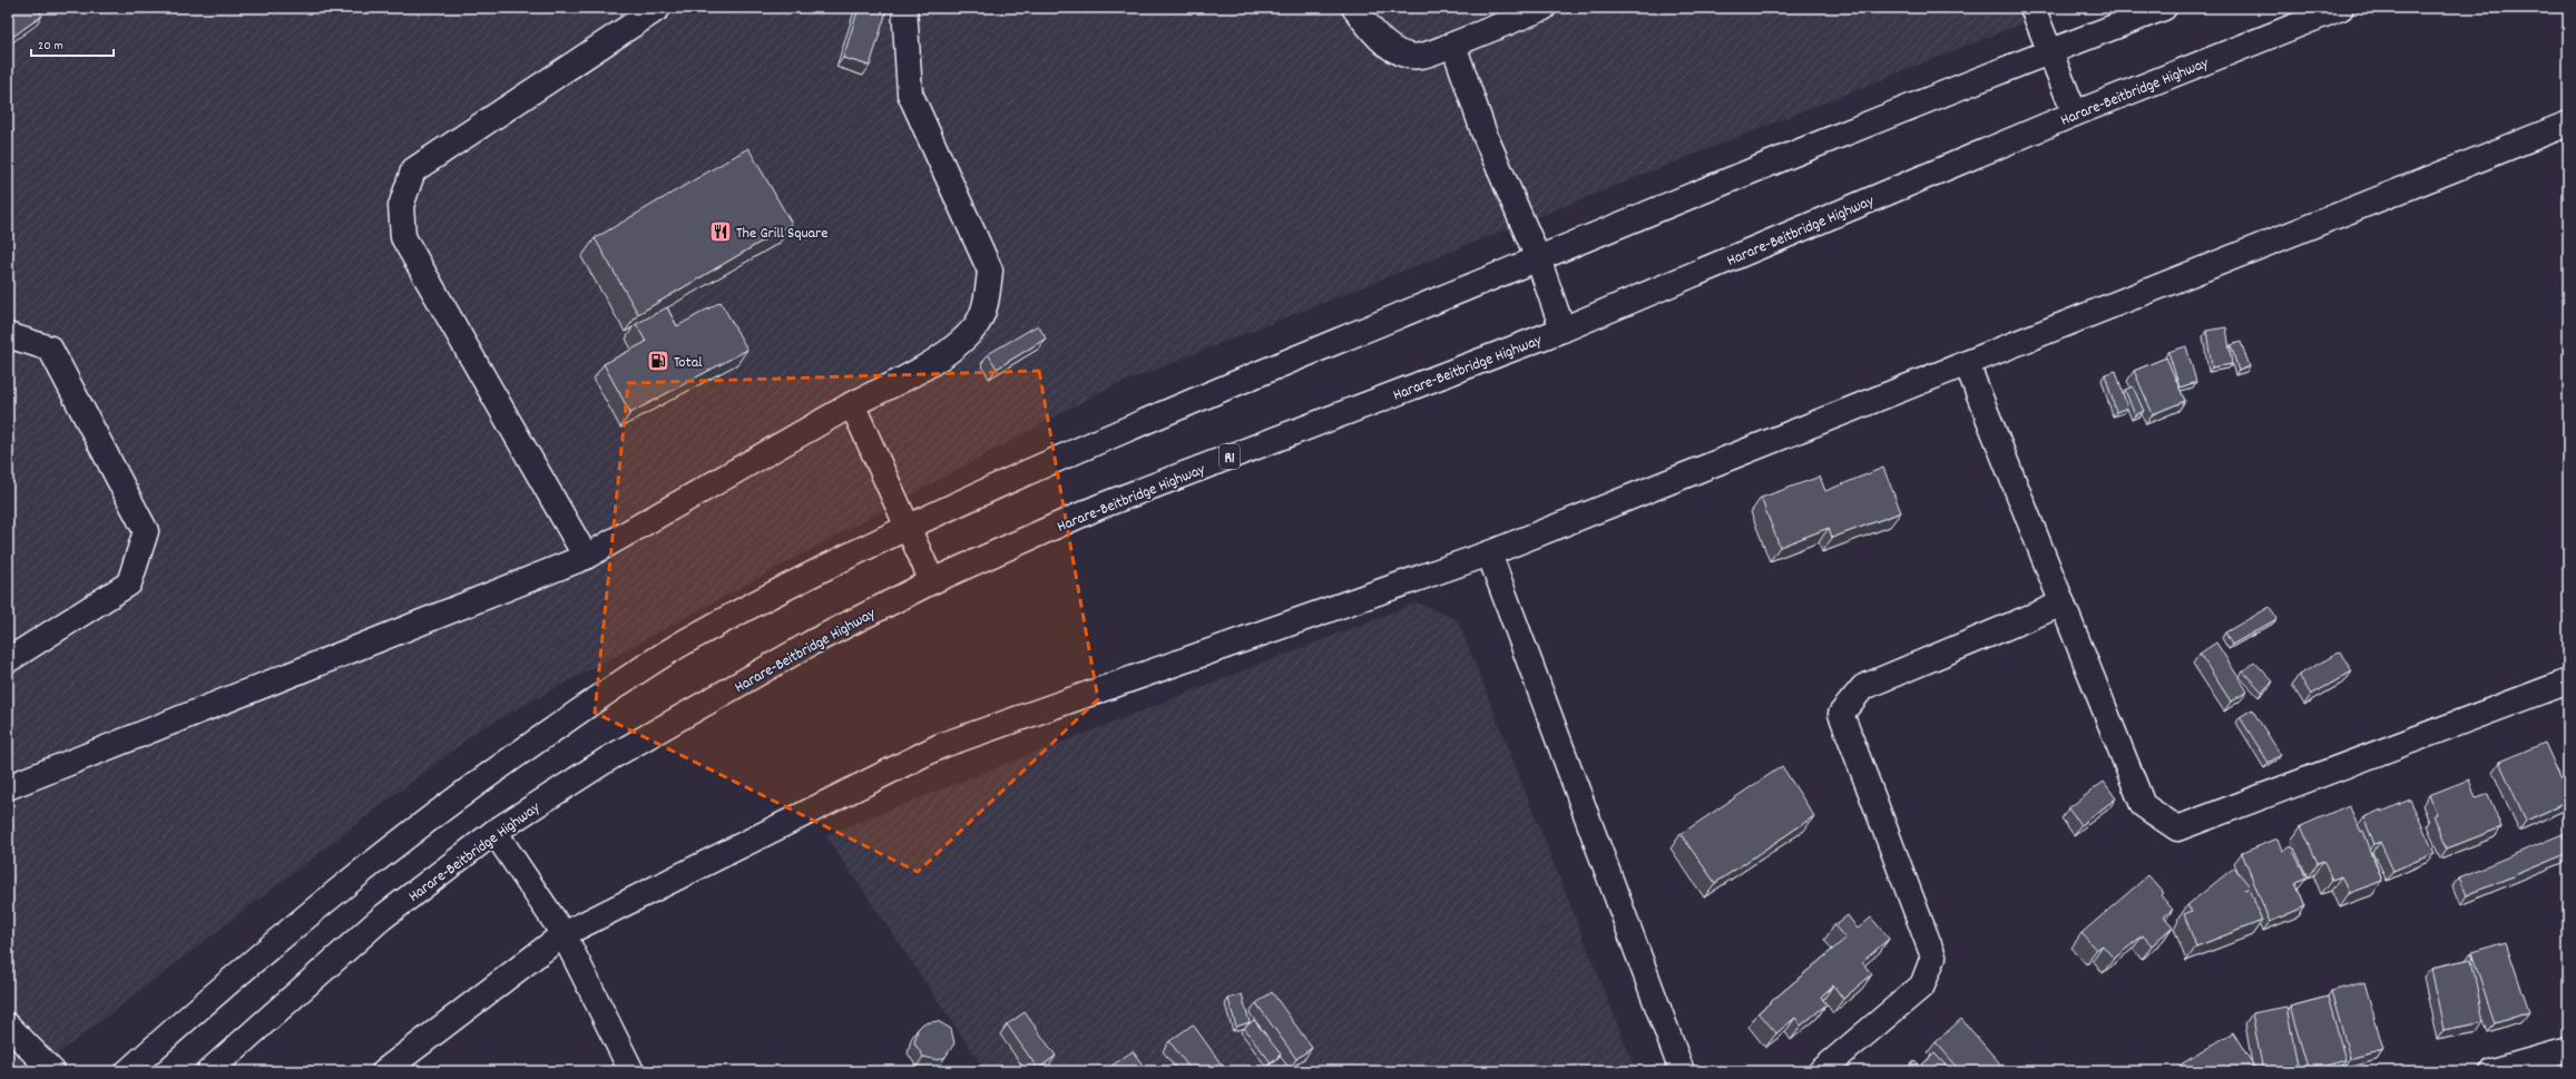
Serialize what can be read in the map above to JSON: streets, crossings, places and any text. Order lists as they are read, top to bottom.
{
  "streets": {
    "main road": ["Harare-Beitbridge Highway", "R1"]
  },
  "places": {
    "restaurant": ["The Grill Square"],
    "fuel station": ["Total"]
  },
  "scale_bar": "20 m"
}
